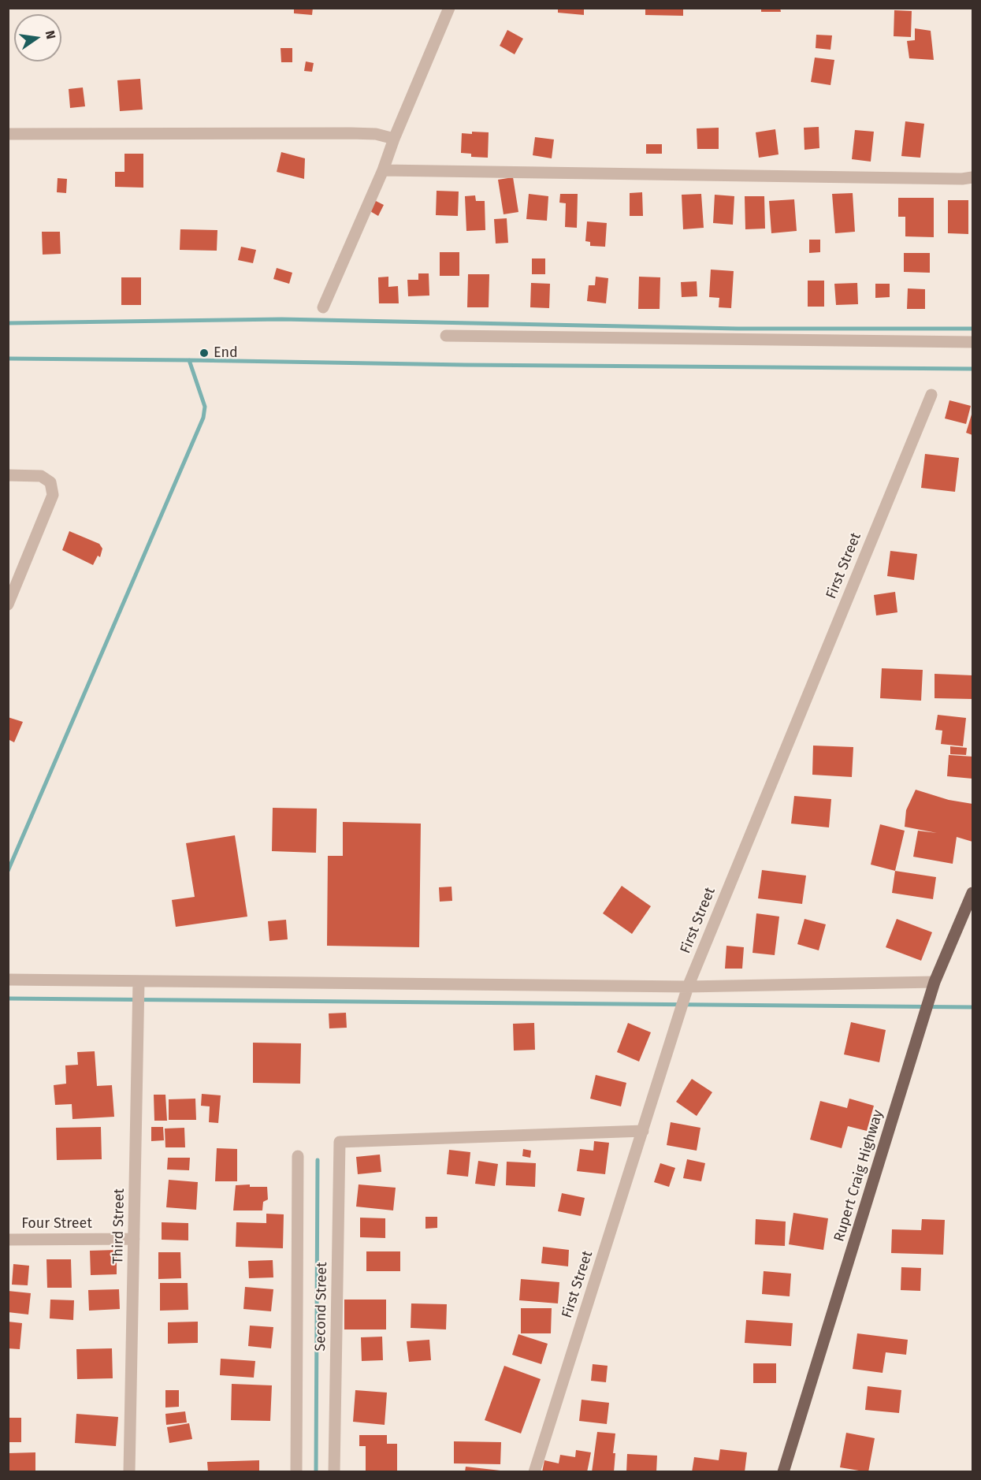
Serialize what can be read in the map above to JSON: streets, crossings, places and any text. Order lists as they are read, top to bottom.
{
  "streets": {
    "main road": ["Rupert Craig Highway"],
    "street": [
      "First Street",
      "Four Street",
      "Third Street",
      "Second Street"
    ]
  },
  "crossings": [
    ["First Street", "Second Street"],
    ["Four Street", "Third Street"]
  ],
  "places": ["End"],
  "north": "right"
}
